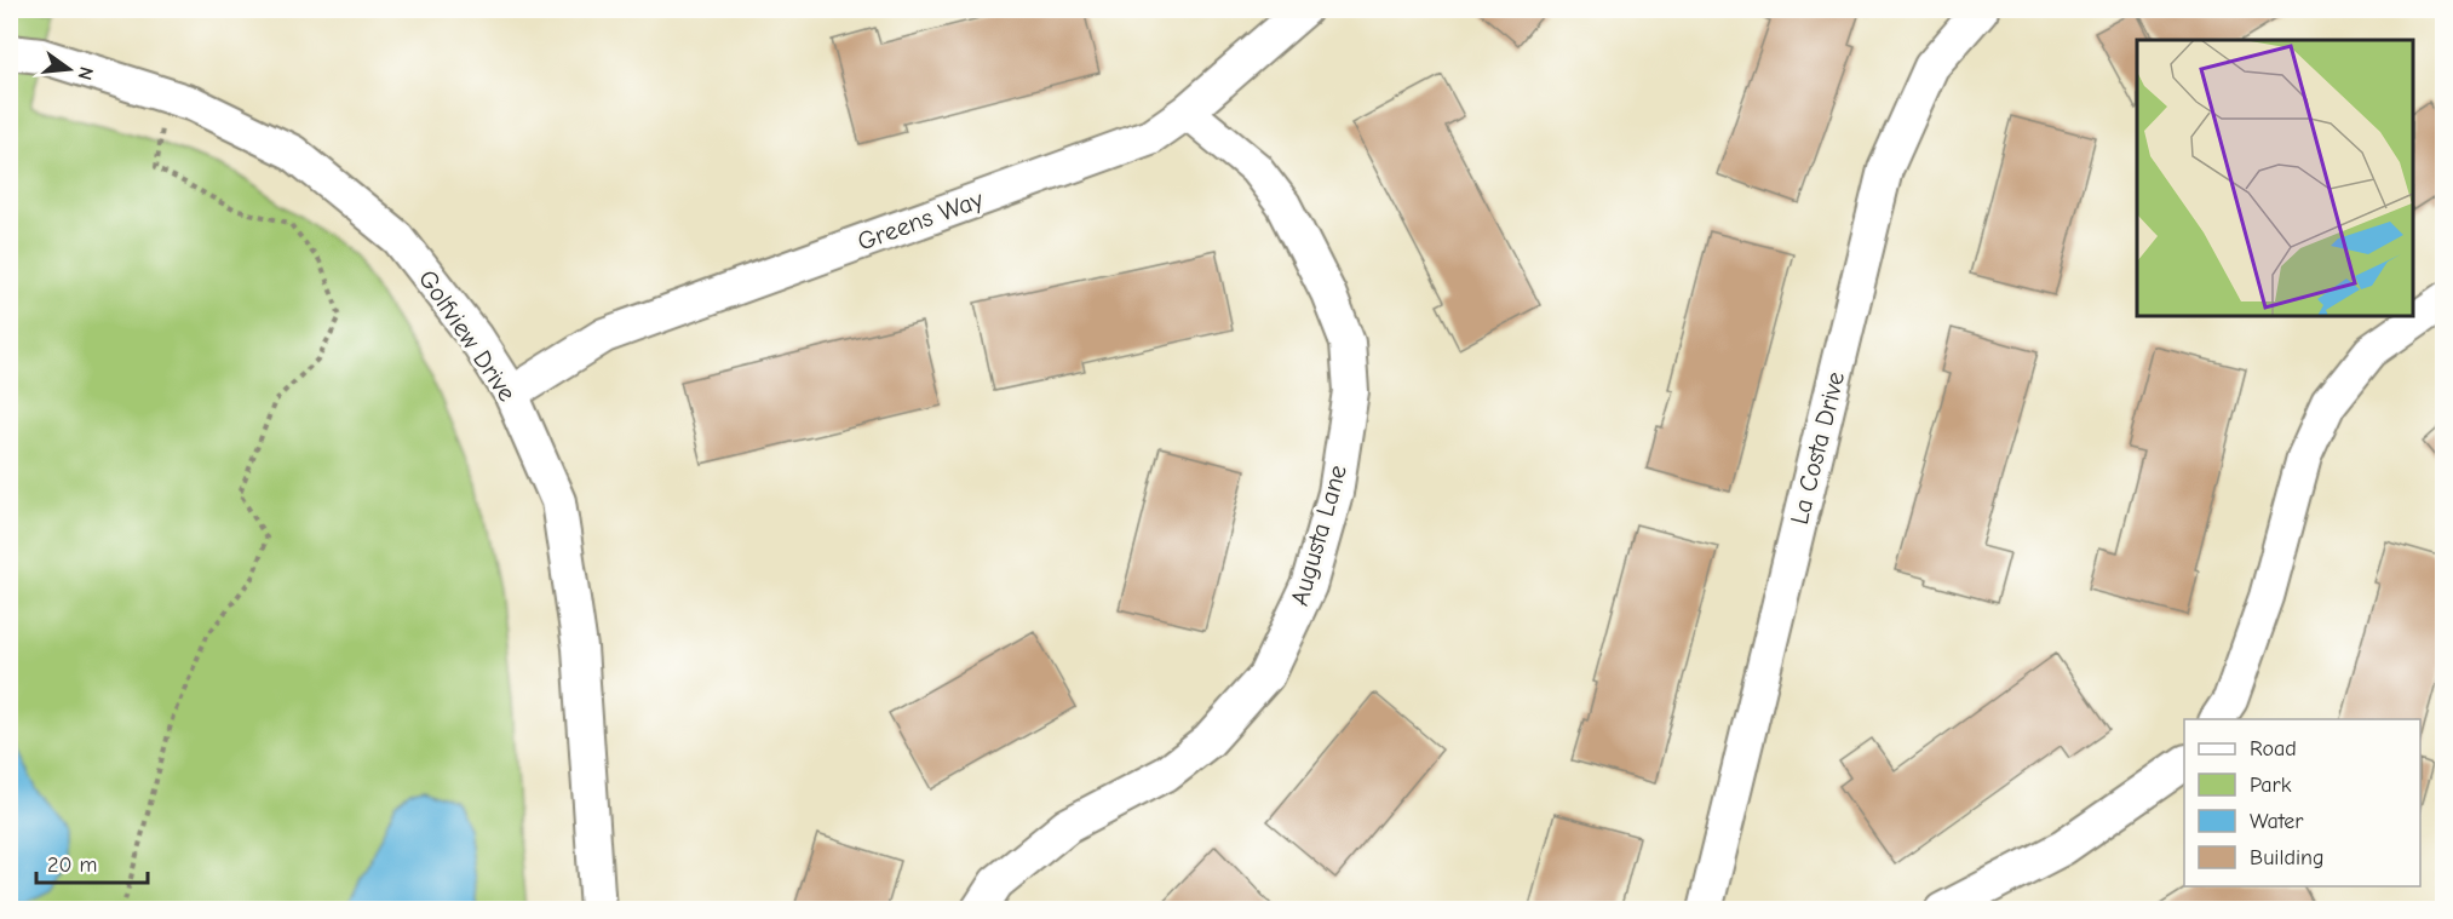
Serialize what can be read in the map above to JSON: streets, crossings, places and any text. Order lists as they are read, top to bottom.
{
  "streets": {
    "street": [
      "Greens Way",
      "Golfview Drive",
      "La Costa Drive",
      "Augusta Lane"
    ]
  },
  "crossings": [
    ["Greens Way", "Golfview Drive"],
    ["Greens Way", "Augusta Lane"]
  ],
  "legend": [
    "Road",
    "Park",
    "Water",
    "Building"
  ],
  "scale_bar": "20 m",
  "north": "right"
}
